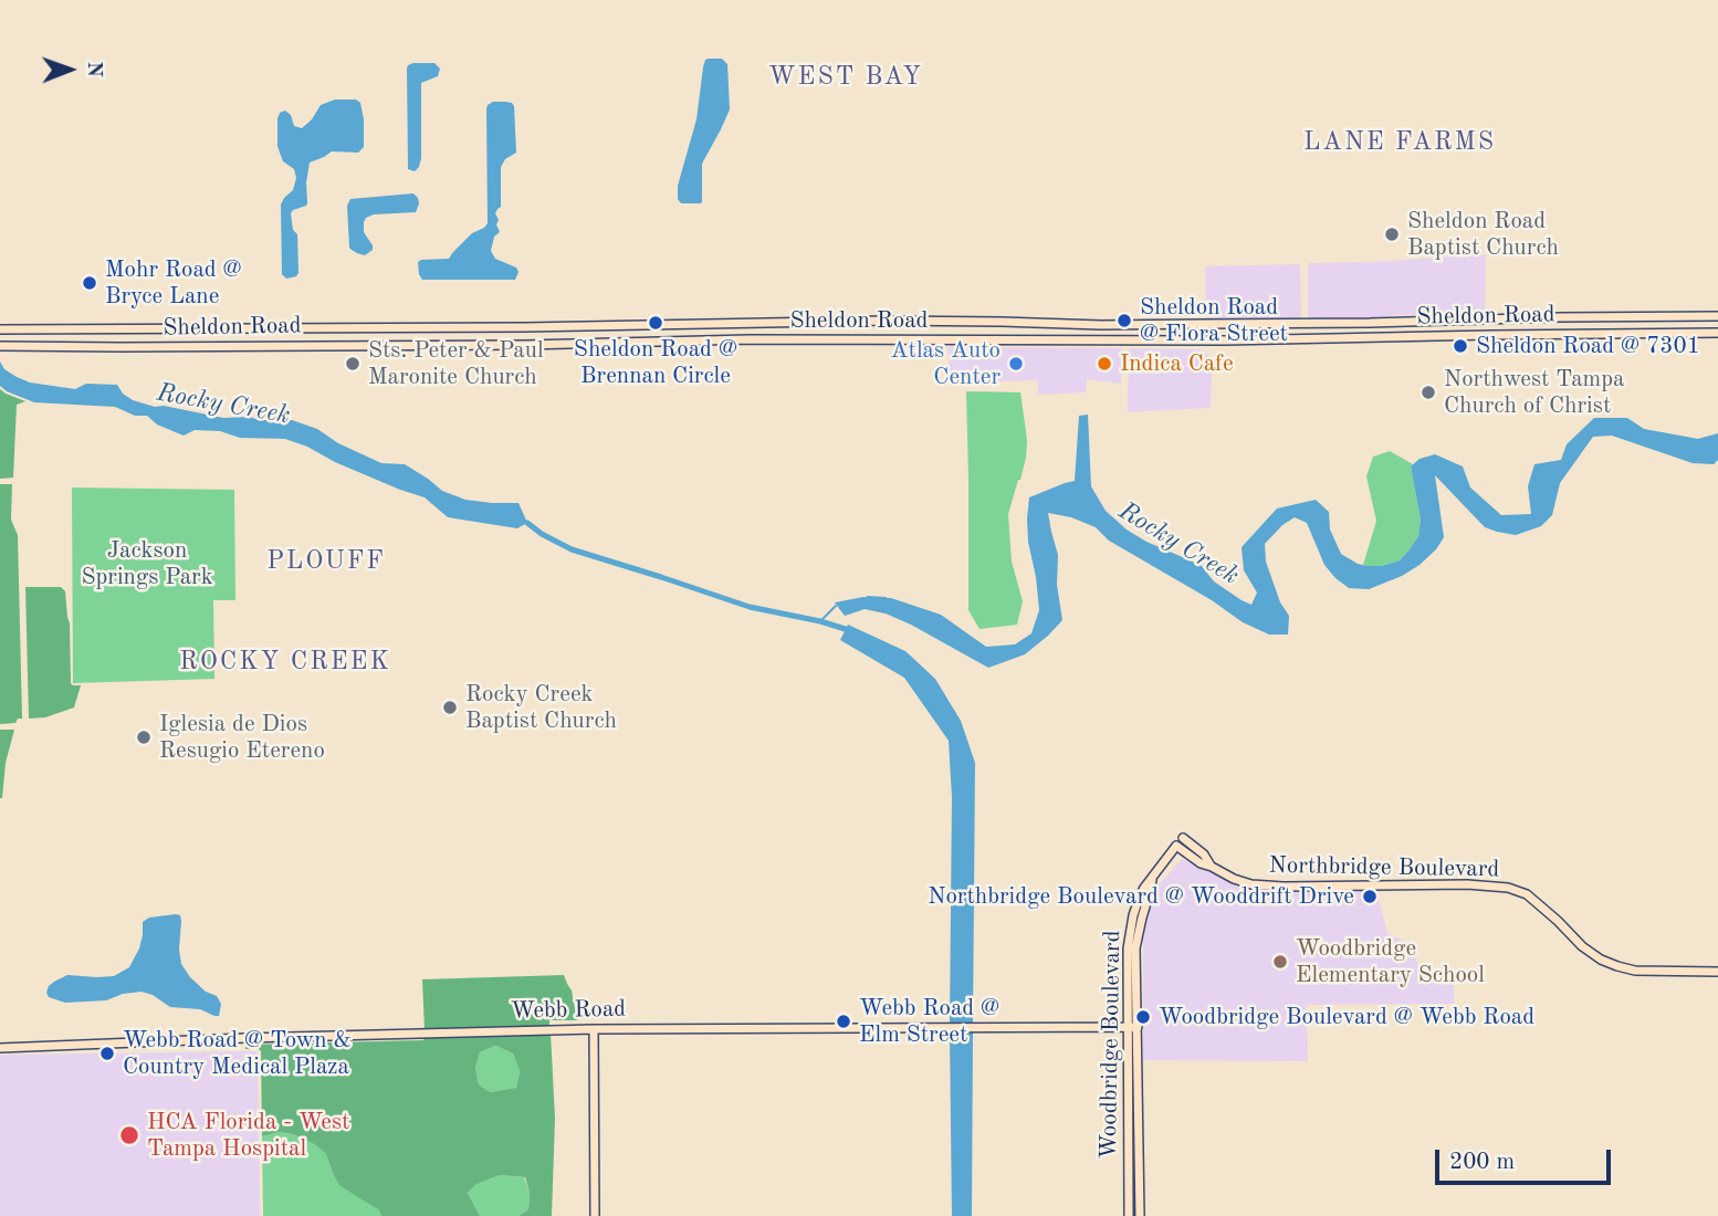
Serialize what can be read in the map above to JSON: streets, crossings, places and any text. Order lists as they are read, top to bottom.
{
  "streets": {
    "main road": [
      "Sheldon Road",
      "Northbridge Boulevard",
      "Webb Road",
      "Woodbridge Boulevard"
    ]
  },
  "crossings": [
    ["Northbridge Boulevard", "Woodbridge Boulevard"],
    ["Webb Road", "Woodbridge Boulevard"]
  ],
  "districts": [
    "WEST BAY",
    "LANE FARMS",
    "PLOUFF",
    "ROCKY CREEK"
  ],
  "water": ["Rocky Creek"],
  "parks": ["Jackson Springs Park"],
  "places": [
    "Sheldon Road Baptist Church",
    "Mohr Road @ Bryce Lane",
    "Sheldon Road @ Flora Street",
    "Sheldon Road @ Brennan Circle",
    "Sheldon Road @ 7301",
    "Sts. Peter & Paul Maronite Church",
    "Atlas Auto Center",
    "Indica Cafe",
    "Northwest Tampa Church of Christ",
    "Rocky Creek Baptist Church",
    "Iglesia de Dios Resugio Etereno",
    "Northbridge Boulevard @ Wooddrift Drive",
    "Woodbridge Elementary School",
    "Woodbridge Boulevard @ Webb Road",
    "Webb Road @ Elm Street",
    "Webb Road @ Town & Country Medical Plaza",
    "HCA Florida - West Tampa Hospital"
  ],
  "scale_bar": "200 m",
  "north": "right"
}
